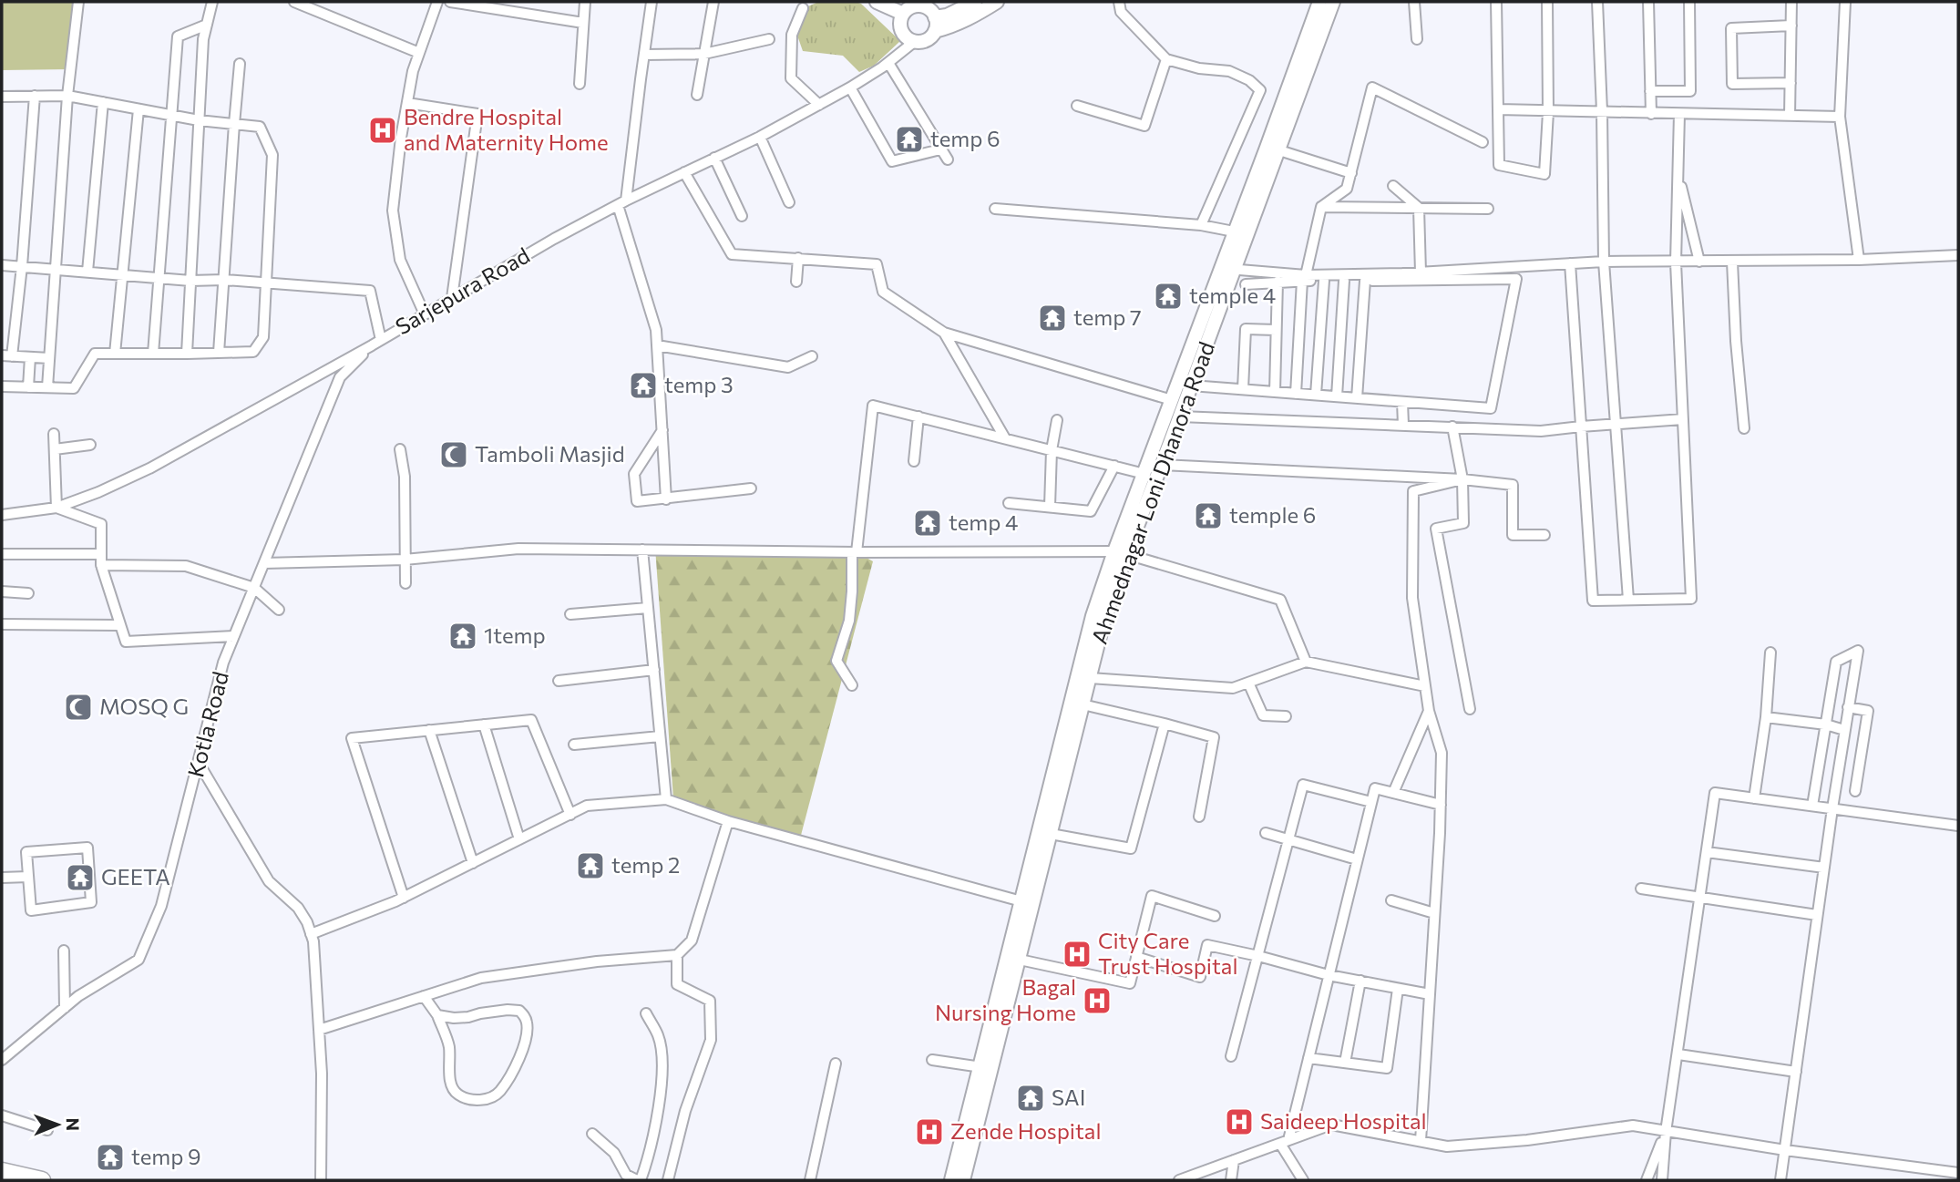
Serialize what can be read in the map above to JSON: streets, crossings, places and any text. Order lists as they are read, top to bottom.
{
  "streets": {
    "main road": ["Ahmednagar Loni Dhanora Road"],
    "street": ["Sarjepura Road", "Kotla Road"]
  },
  "crossings": [
    ["Sarjepura Road", "Kotla Road"]
  ],
  "places": {
    "hospital": [
      "Bendre Hospital and Maternity Home",
      "City Care Trust Hospital",
      "Bagal Nursing Home",
      "Saideep Hospital",
      "Zende Hospital"
    ],
    "temple": [
      "temp 6",
      "temple 4",
      "temp 7",
      "temp 3",
      "temple 6",
      "temp 4",
      "1temp",
      "temp 2",
      "GEETA",
      "SAI",
      "temp 9"
    ],
    "mosque": ["Tamboli Masjid", "MOSQ G"]
  },
  "north": "right"
}
